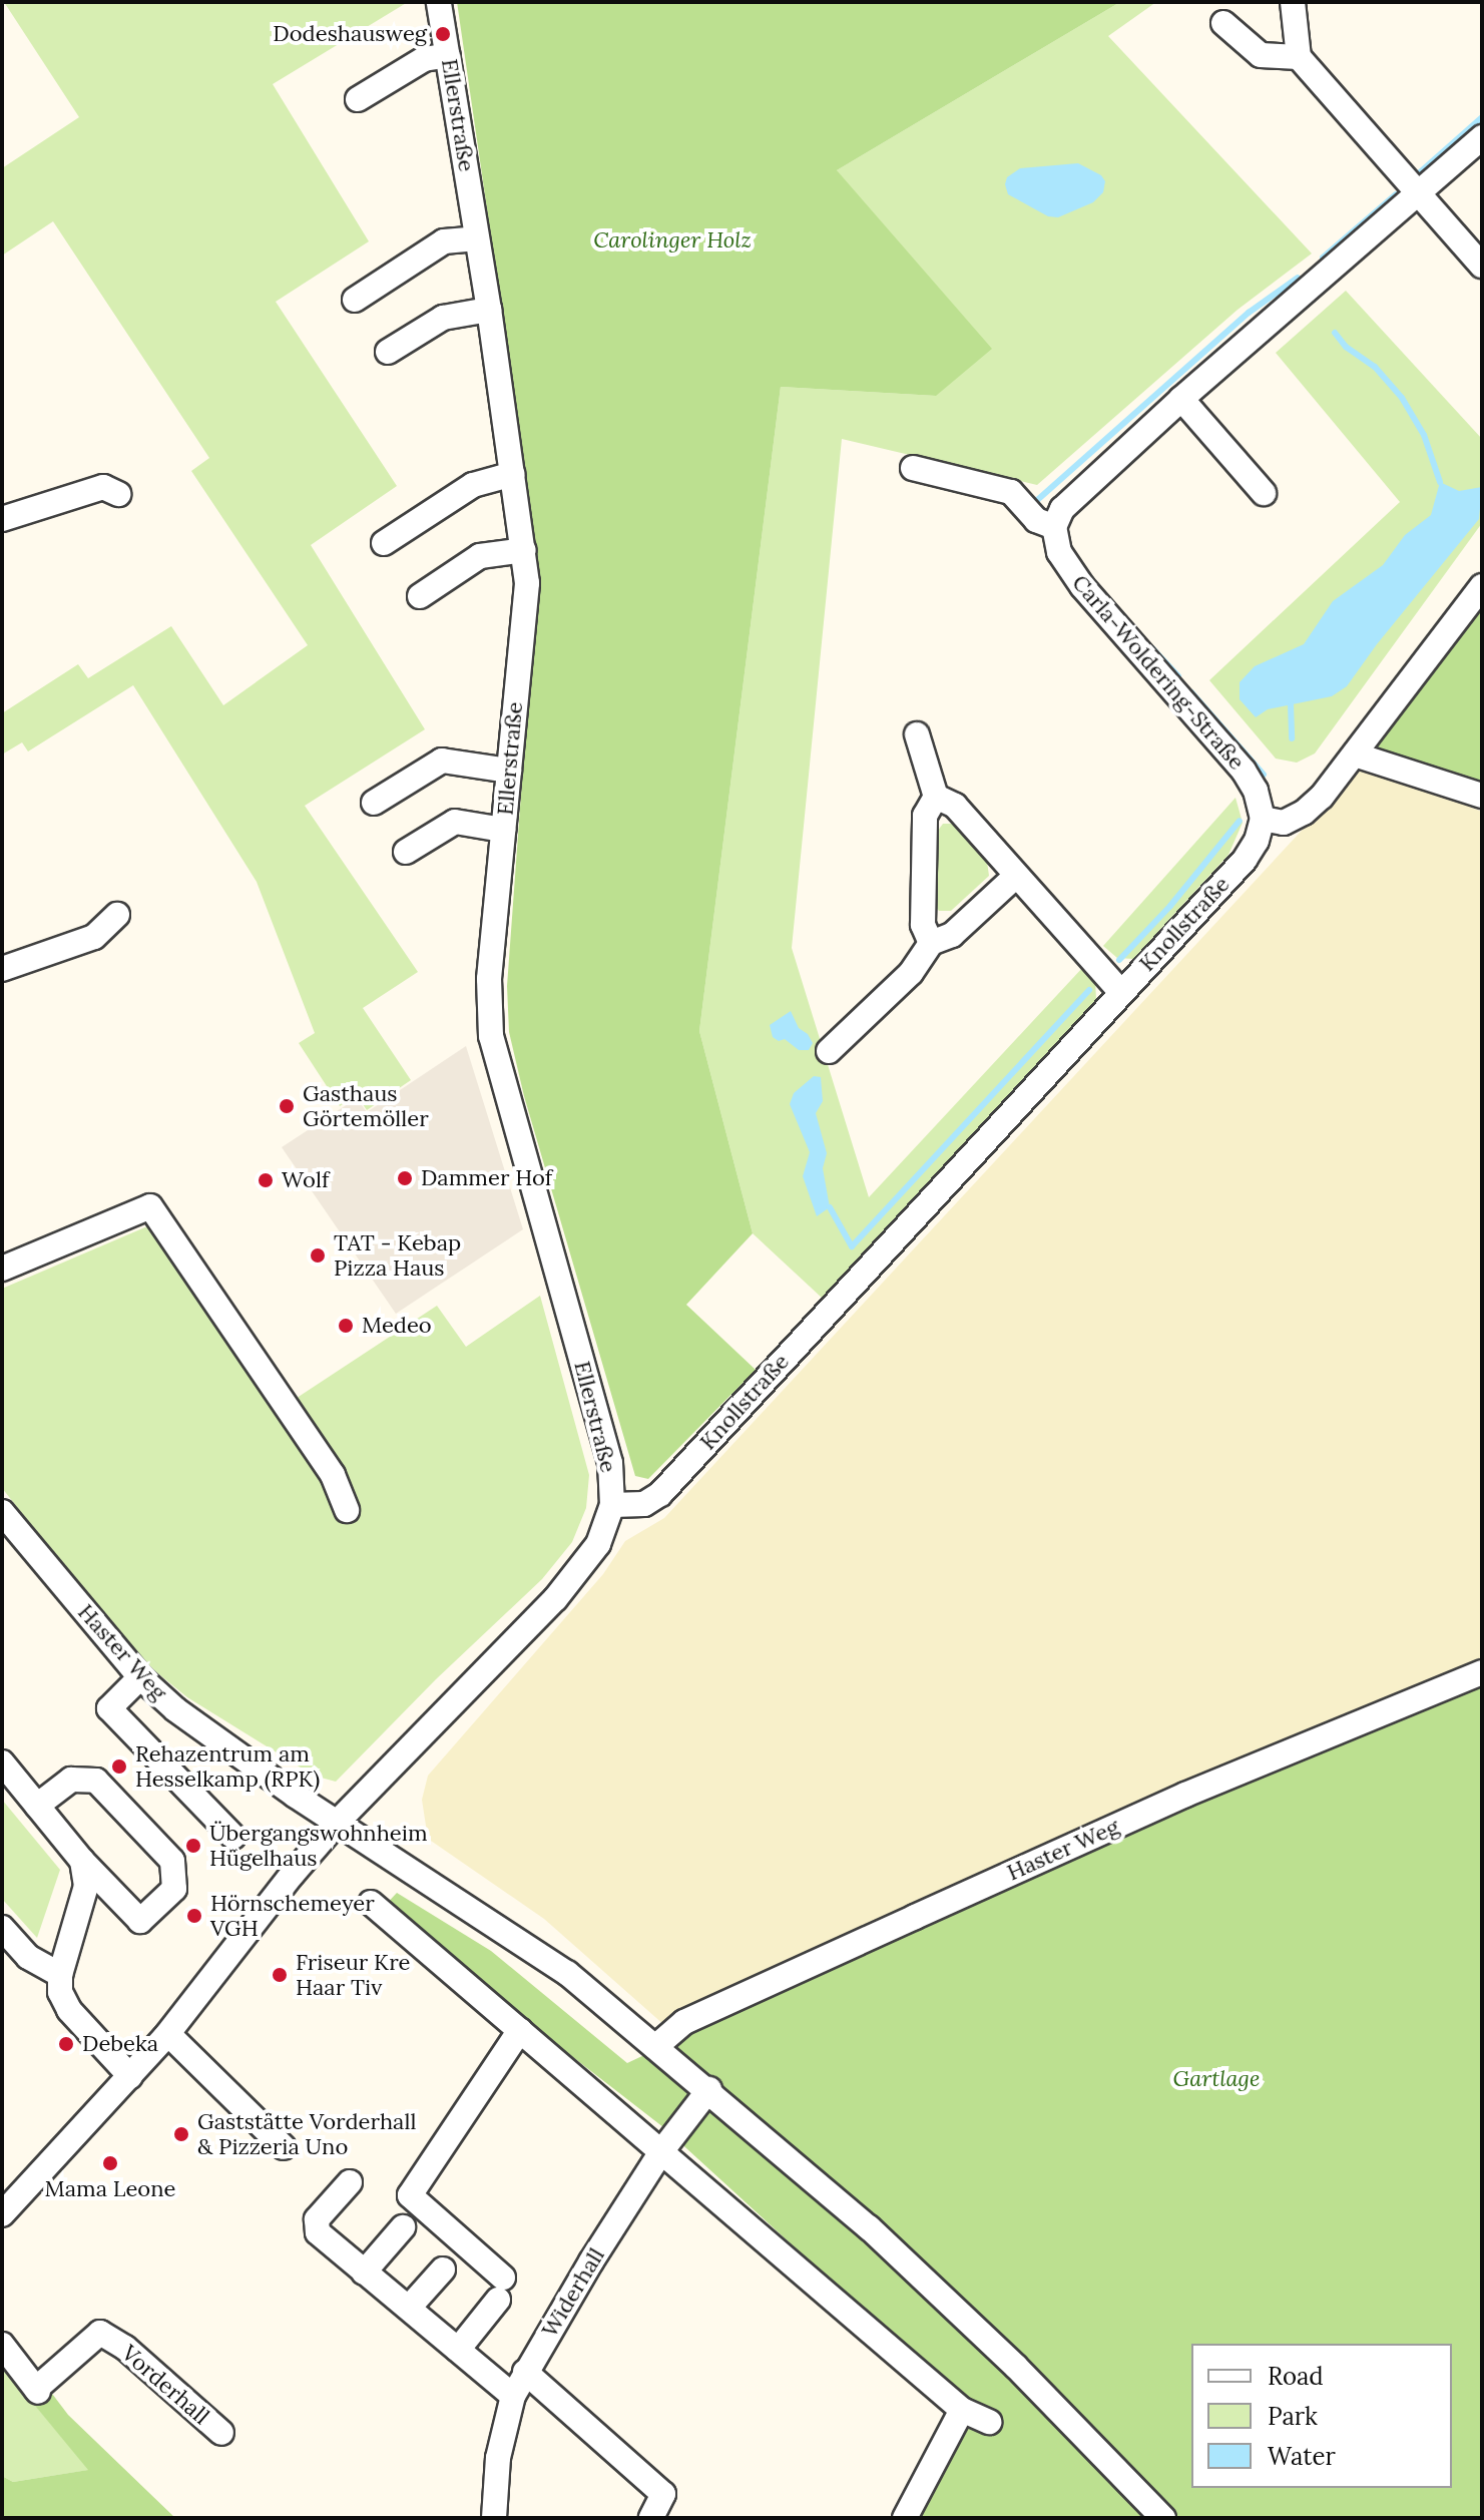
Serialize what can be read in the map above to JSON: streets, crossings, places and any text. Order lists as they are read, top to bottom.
{
  "streets": {
    "street": [
      "Ellerstraße",
      "Carla-Woldering-Straße",
      "Knollstraße",
      "Haster Weg",
      "Widerhall",
      "Vorderhall"
    ]
  },
  "crossings": [
    ["Ellerstraße", "Knollstraße"],
    ["Carla-Woldering-Straße", "Knollstraße"],
    ["Haster Weg", "Widerhall"]
  ],
  "parks": ["Carolinger Holz", "Gartlage"],
  "places": [
    "Dodeshausweg",
    "Gasthaus Görtemöller",
    "Dammer Hof",
    "Wolf",
    "TAT - Kebap Pizza Haus",
    "Medeo",
    "Rehazentrum am Hesselkamp (RPK)",
    "Übergangswohnheim Hügelhaus",
    "Hörnschemeyer VGH",
    "Friseur Kre Haar Tiv",
    "Debeka",
    "Gaststätte Vorderhall & Pizzeria Uno",
    "Mama Leone"
  ],
  "legend": ["Road", "Park", "Water"]
}
